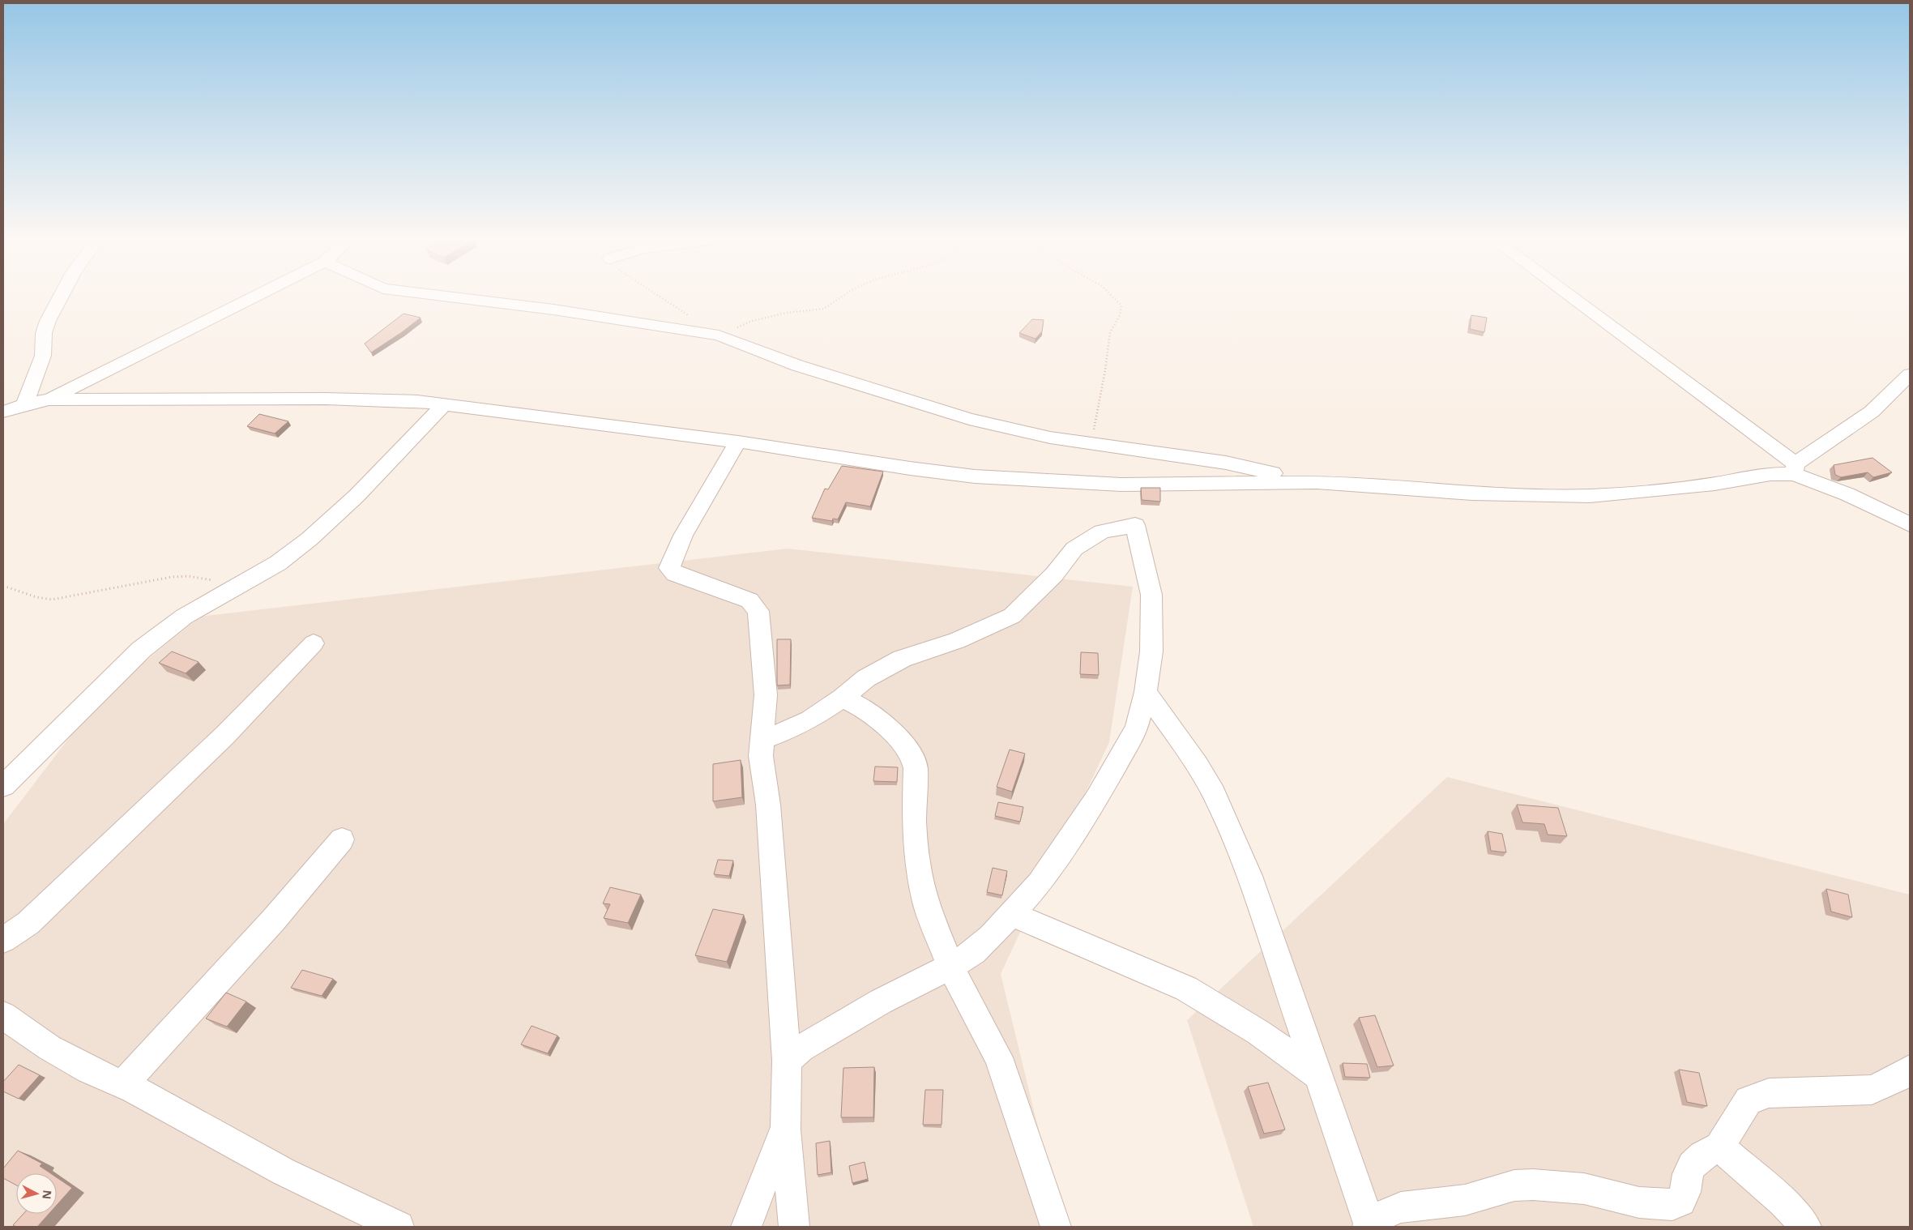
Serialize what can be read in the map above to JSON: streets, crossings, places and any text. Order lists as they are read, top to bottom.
{
  "north": "right"
}
